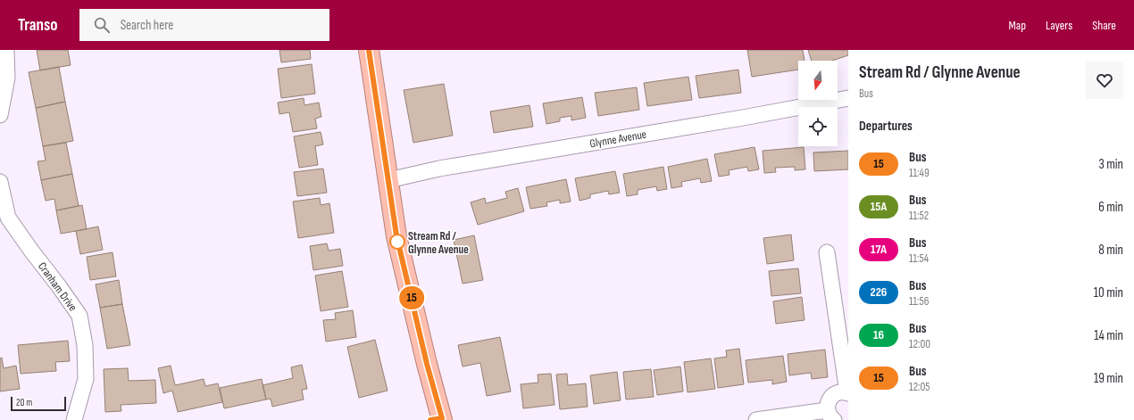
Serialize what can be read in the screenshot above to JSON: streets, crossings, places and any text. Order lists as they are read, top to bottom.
{
  "streets": {
    "street": ["Glynne Avenue", "Cranham Drive"]
  },
  "places": ["Stream Rd / Glynne Avenue"],
  "lines": ["bus line 15"],
  "scale_bar": "20 m",
  "north": "bottom",
  "page": {
    "header": "Transo",
    "search": "Search here",
    "nav": ["Map", "Layers", "Share"],
    "on_map": "15",
    "heading": [
      ["Stream Rd / Glynne Avenue", "Bus"],
      "Departures"
    ],
    "list": [
      {
        "mark": "15",
        "name": "Bus",
        "note": "11:49",
        "value": "3 min"
      },
      {
        "mark": "15A",
        "name": "Bus",
        "note": "11:52",
        "value": "6 min"
      },
      {
        "mark": "17A",
        "name": "Bus",
        "note": "11:54",
        "value": "8 min"
      },
      {
        "mark": "226",
        "name": "Bus",
        "note": "11:56",
        "value": "10 min"
      },
      {
        "mark": "16",
        "name": "Bus",
        "note": "12:00",
        "value": "14 min"
      },
      {
        "mark": "15",
        "name": "Bus",
        "note": "12:05",
        "value": "19 min"
      }
    ],
    "scale": "20 m"
  }
}
